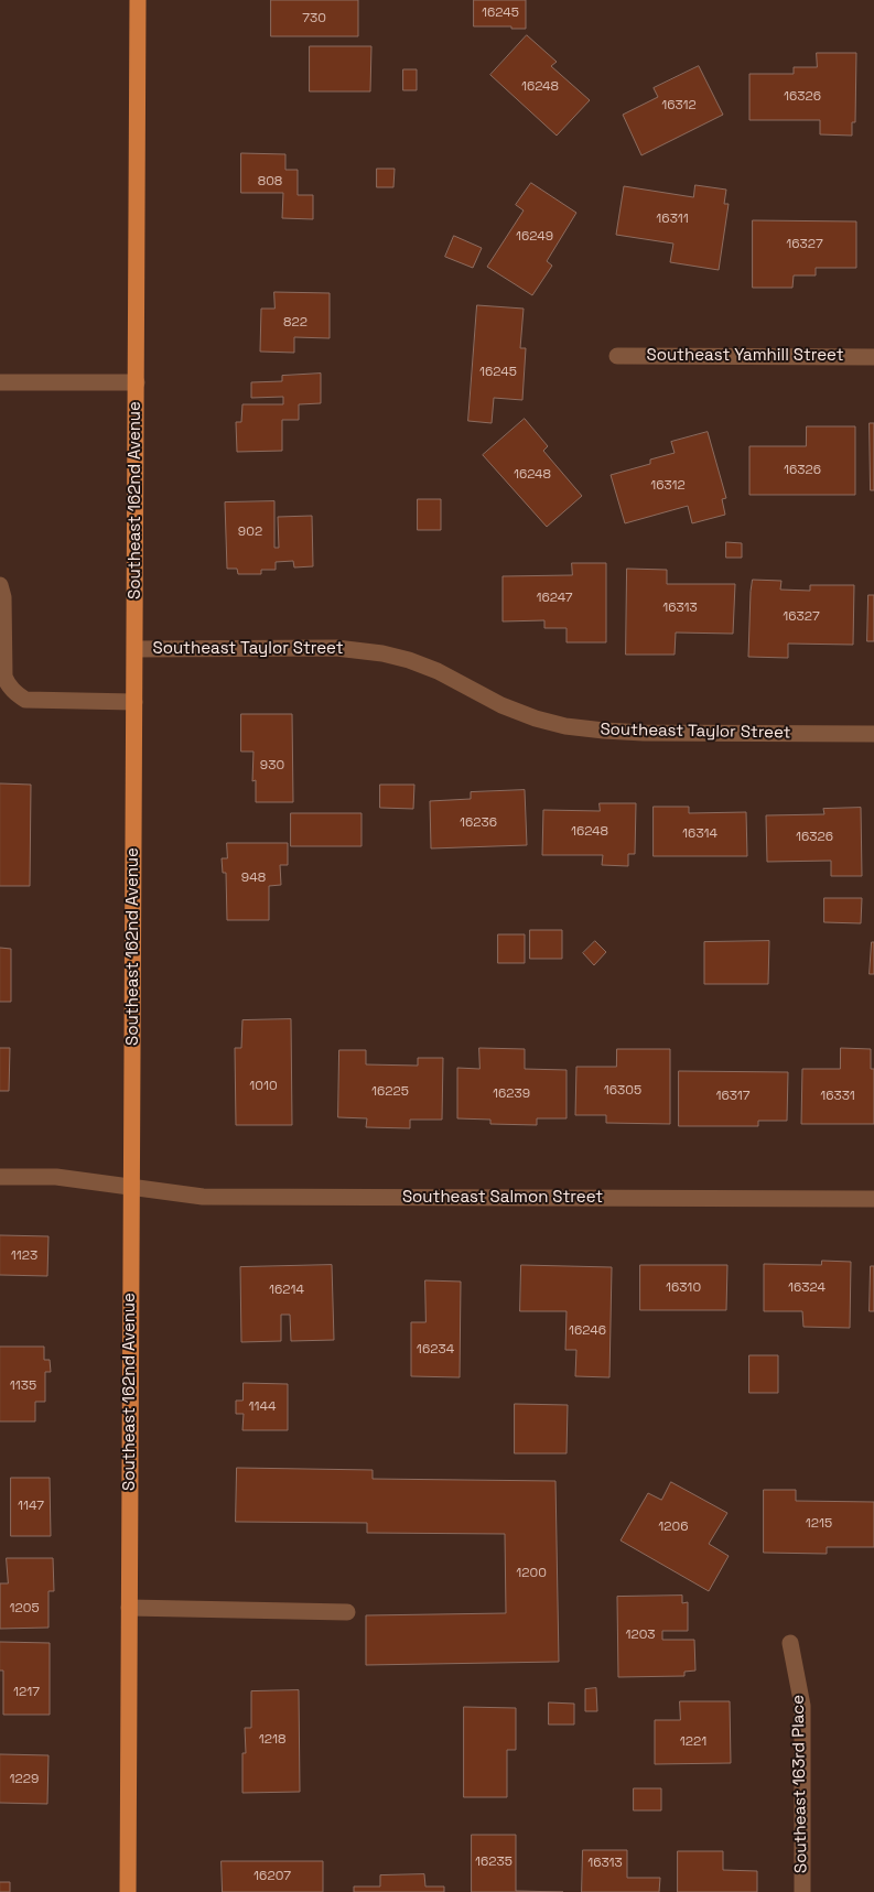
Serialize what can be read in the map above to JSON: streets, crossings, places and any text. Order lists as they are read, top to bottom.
{
  "streets": {
    "main road": ["Southeast 162nd Avenue"],
    "street": [
      "Southeast Yamhill Street",
      "Southeast Taylor Street",
      "Southeast Salmon Street",
      "Southeast 163rd Place"
    ]
  },
  "crossings": [
    ["Southeast 162nd Avenue", "Southeast Taylor Street"],
    ["Southeast 162nd Avenue", "Southeast Salmon Street"]
  ],
  "house_numbers": [
    "16245",
    "730",
    "16248",
    "16326",
    "16312",
    "808",
    "16311",
    "16249",
    "16327",
    "822",
    "16245",
    "16326",
    "16248",
    "16312",
    "902",
    "16247",
    "16313",
    "16327",
    "930",
    "16236",
    "16248",
    "16314",
    "16326",
    "948",
    "1010",
    "16305",
    "16225",
    "16239",
    "16317",
    "16331",
    "1123",
    "16310",
    "16324",
    "16214",
    "16246",
    "16234",
    "1135",
    "1144",
    "1147",
    "1215",
    "1206",
    "1200",
    "1205",
    "1203",
    "1217",
    "1218",
    "1221",
    "1229",
    "16235",
    "16313",
    "16207"
  ]
}
